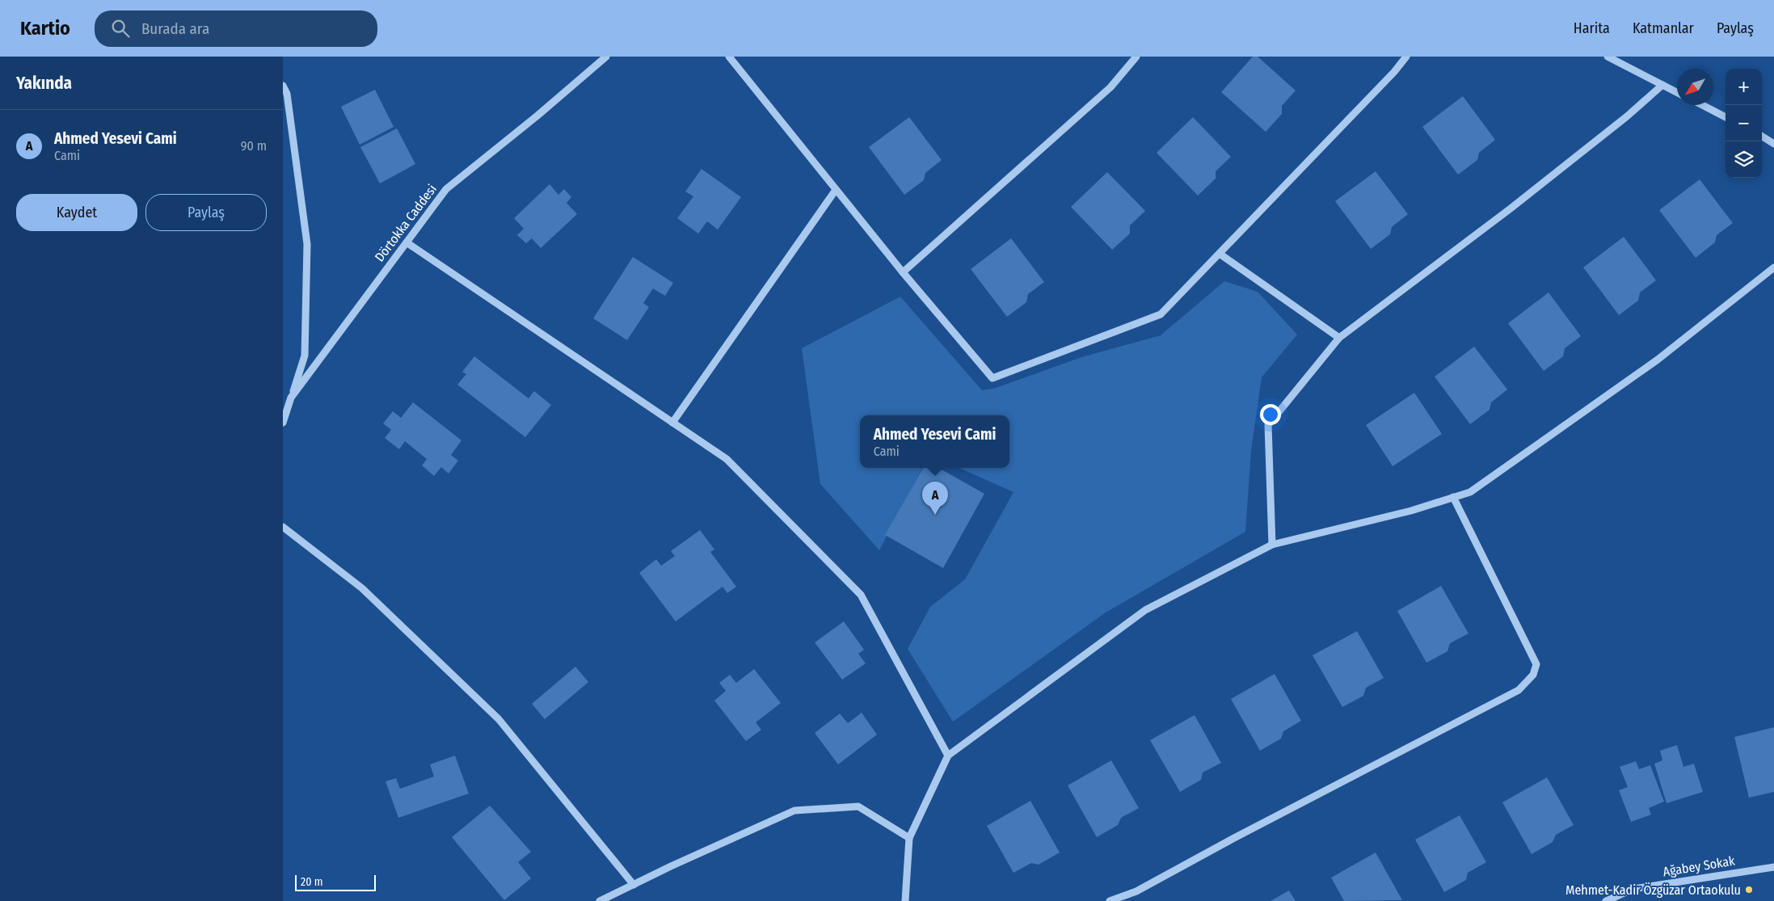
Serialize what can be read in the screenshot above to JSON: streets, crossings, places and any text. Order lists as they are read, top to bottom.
{
  "streets": {
    "street": ["Dörtokka Caddesi", "Ağabey Sokak"]
  },
  "places": ["Mehmet-Kadir Özgüzar Ortaokulu"],
  "scale_bar": "20 m",
  "north": "bottom left",
  "page": {
    "header": "Kartio",
    "search": "Burada ara",
    "nav": ["Harita", "Katmanlar", "Paylaş"],
    "heading": "Yakında",
    "map_buttons": ["+", "−"],
    "list": [
      {
        "mark": "A",
        "name": "Ahmed Yesevi Cami",
        "note": "Cami",
        "value": "90 m"
      }
    ],
    "buttons": ["Kaydet", "Paylaş"],
    "popup": ["Ahmed Yesevi Cami", "Cami"],
    "pins": "A",
    "scale": "20 m"
  }
}
